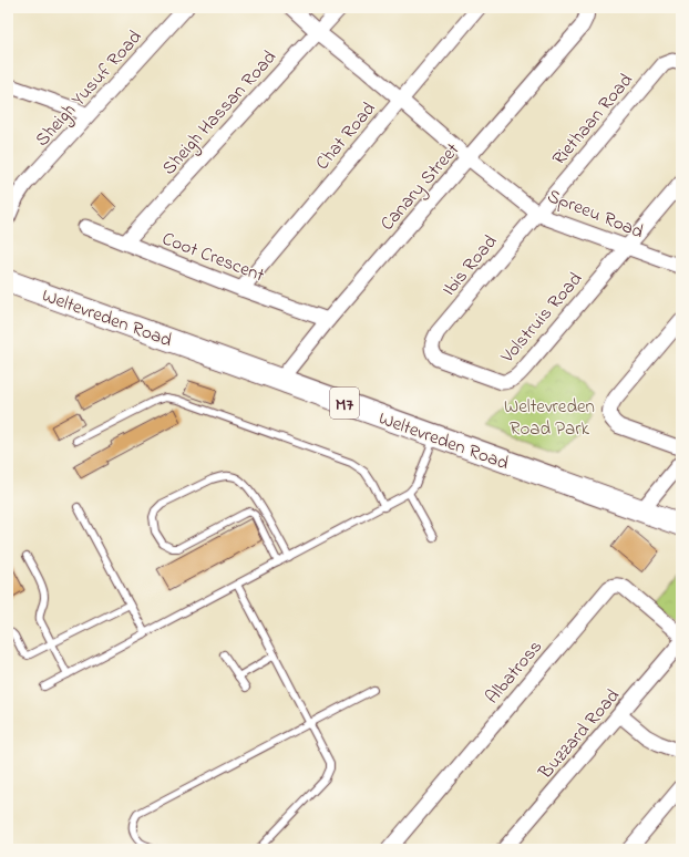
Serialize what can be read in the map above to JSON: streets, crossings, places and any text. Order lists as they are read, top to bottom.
{
  "streets": {
    "main road": ["Weltevreden Road", "M7"],
    "street": [
      "Sheigh Yusuf Road",
      "Sheigh Hassan Road",
      "Riethaan Road",
      "Chat Road",
      "Canary Street",
      "Spreeu Road",
      "Coot Crescent",
      "Ibis Road",
      "Volstruis Road",
      "Albatross",
      "Buzzard Road"
    ]
  },
  "crossings": [
    ["Sheigh Hassan Road", "Spreeu Road"],
    ["Sheigh Hassan Road", "Coot Crescent"],
    ["Riethaan Road", "Spreeu Road"],
    ["Riethaan Road", "Ibis Road"],
    ["Chat Road", "Spreeu Road"],
    ["Chat Road", "Coot Crescent"],
    ["Canary Street", "Spreeu Road"],
    ["Canary Street", "Coot Crescent"],
    ["Canary Street", "Weltevreden Road"],
    ["Spreeu Road", "Ibis Road"],
    ["Spreeu Road", "Volstruis Road"],
    ["Ibis Road", "Volstruis Road"]
  ],
  "parks": ["Weltevreden Road Park"]
}
